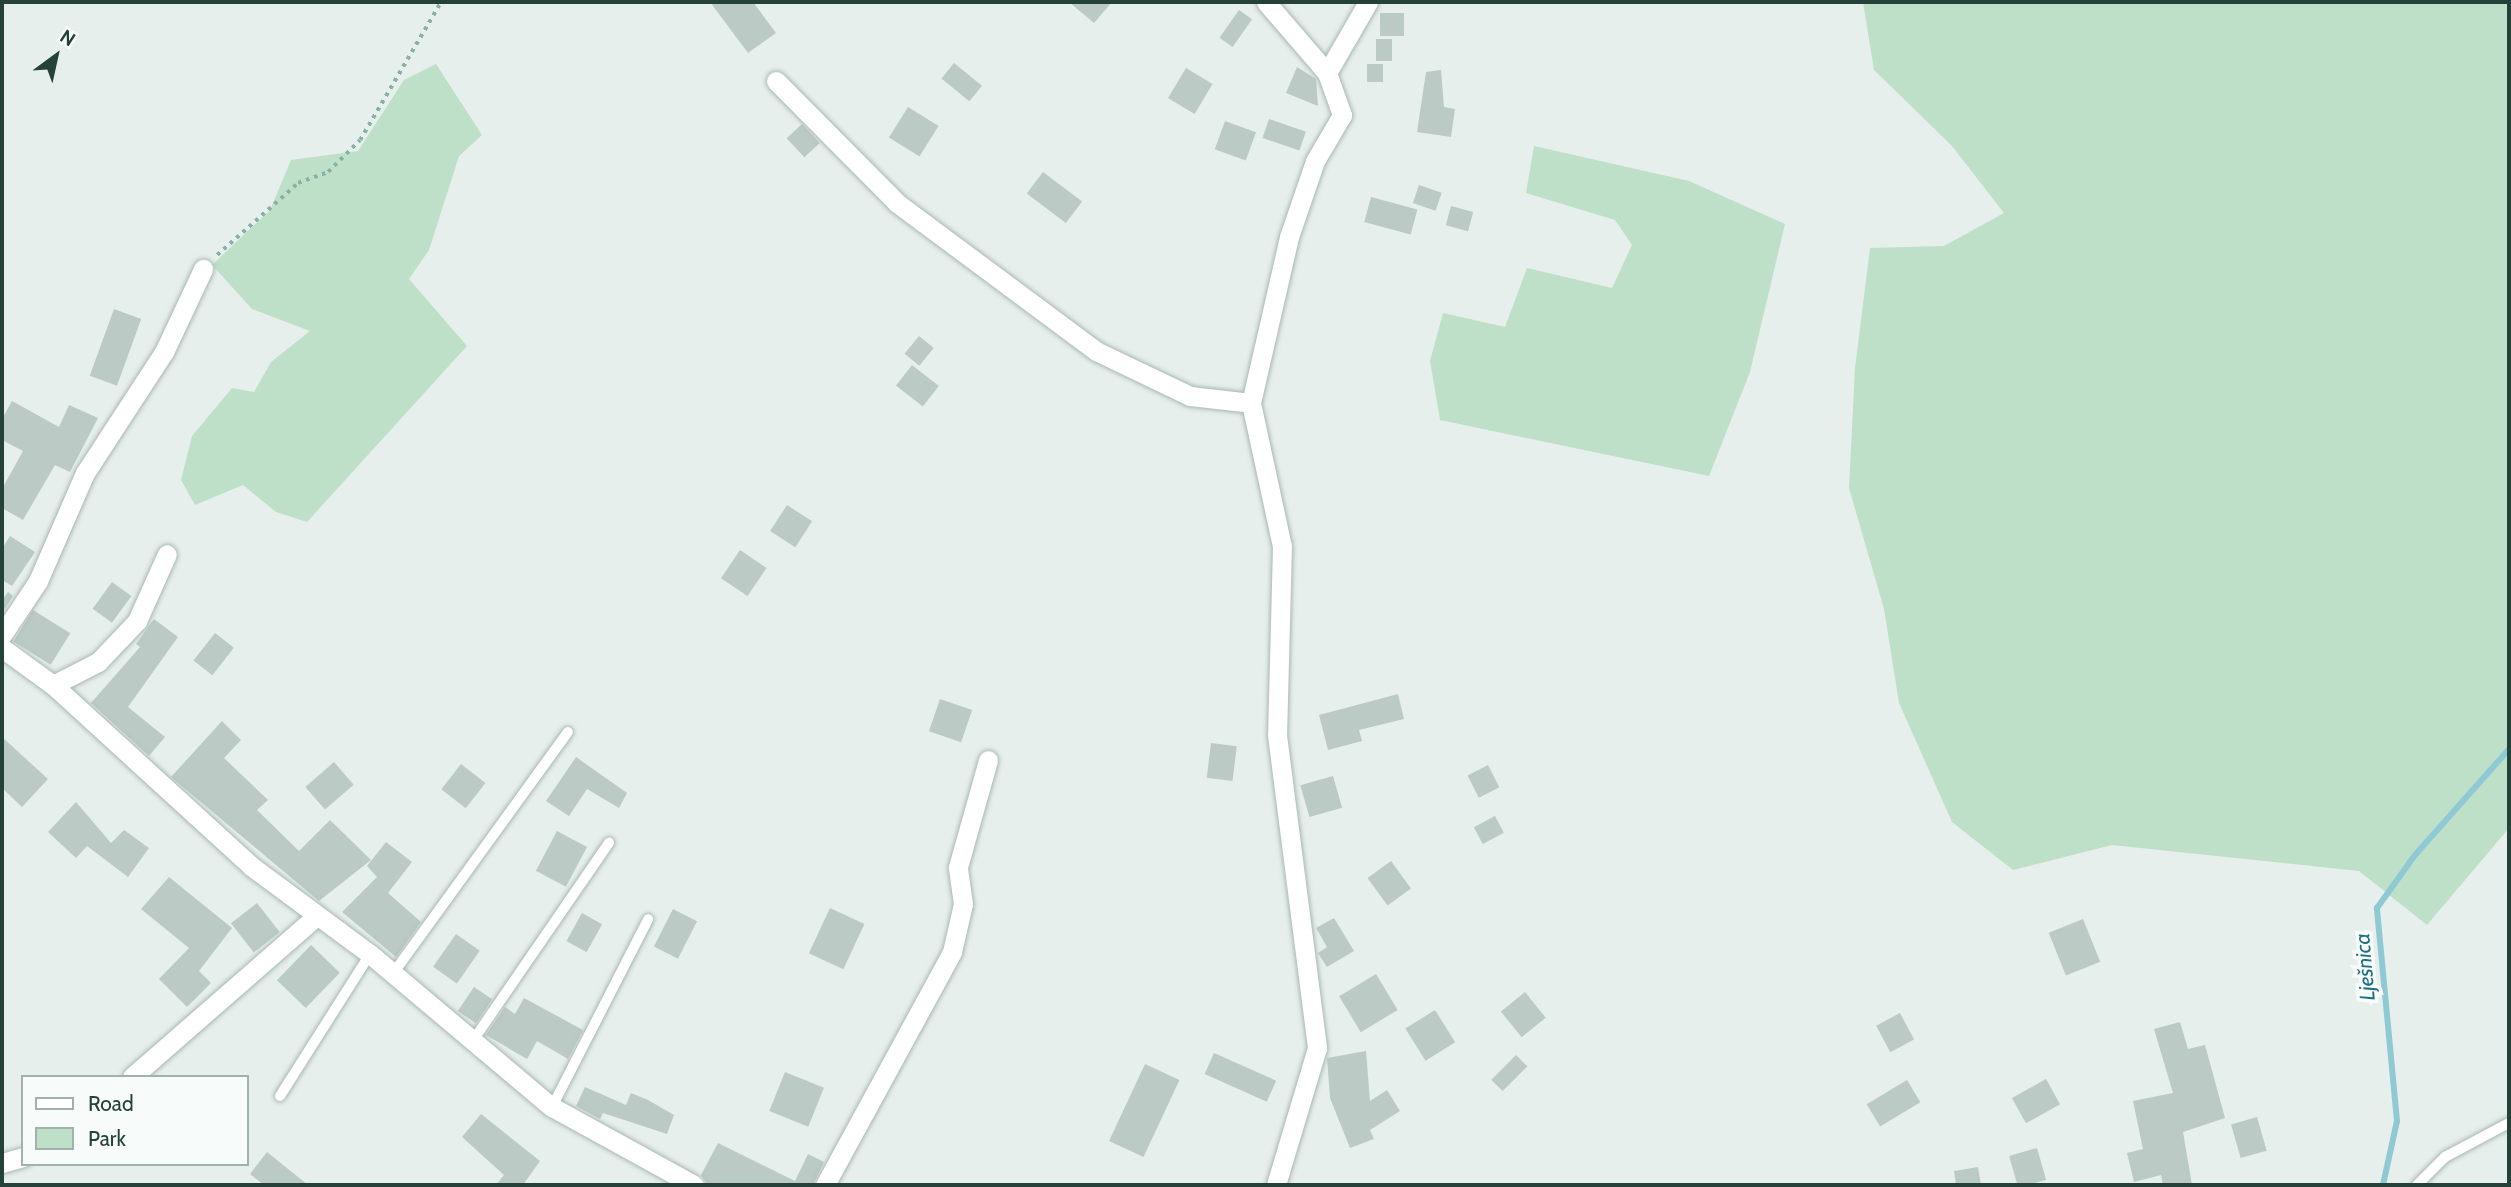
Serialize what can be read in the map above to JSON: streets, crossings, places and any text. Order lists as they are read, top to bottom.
{
  "water": ["Lješnica"],
  "legend": ["Road", "Park"],
  "north": "top right"
}
